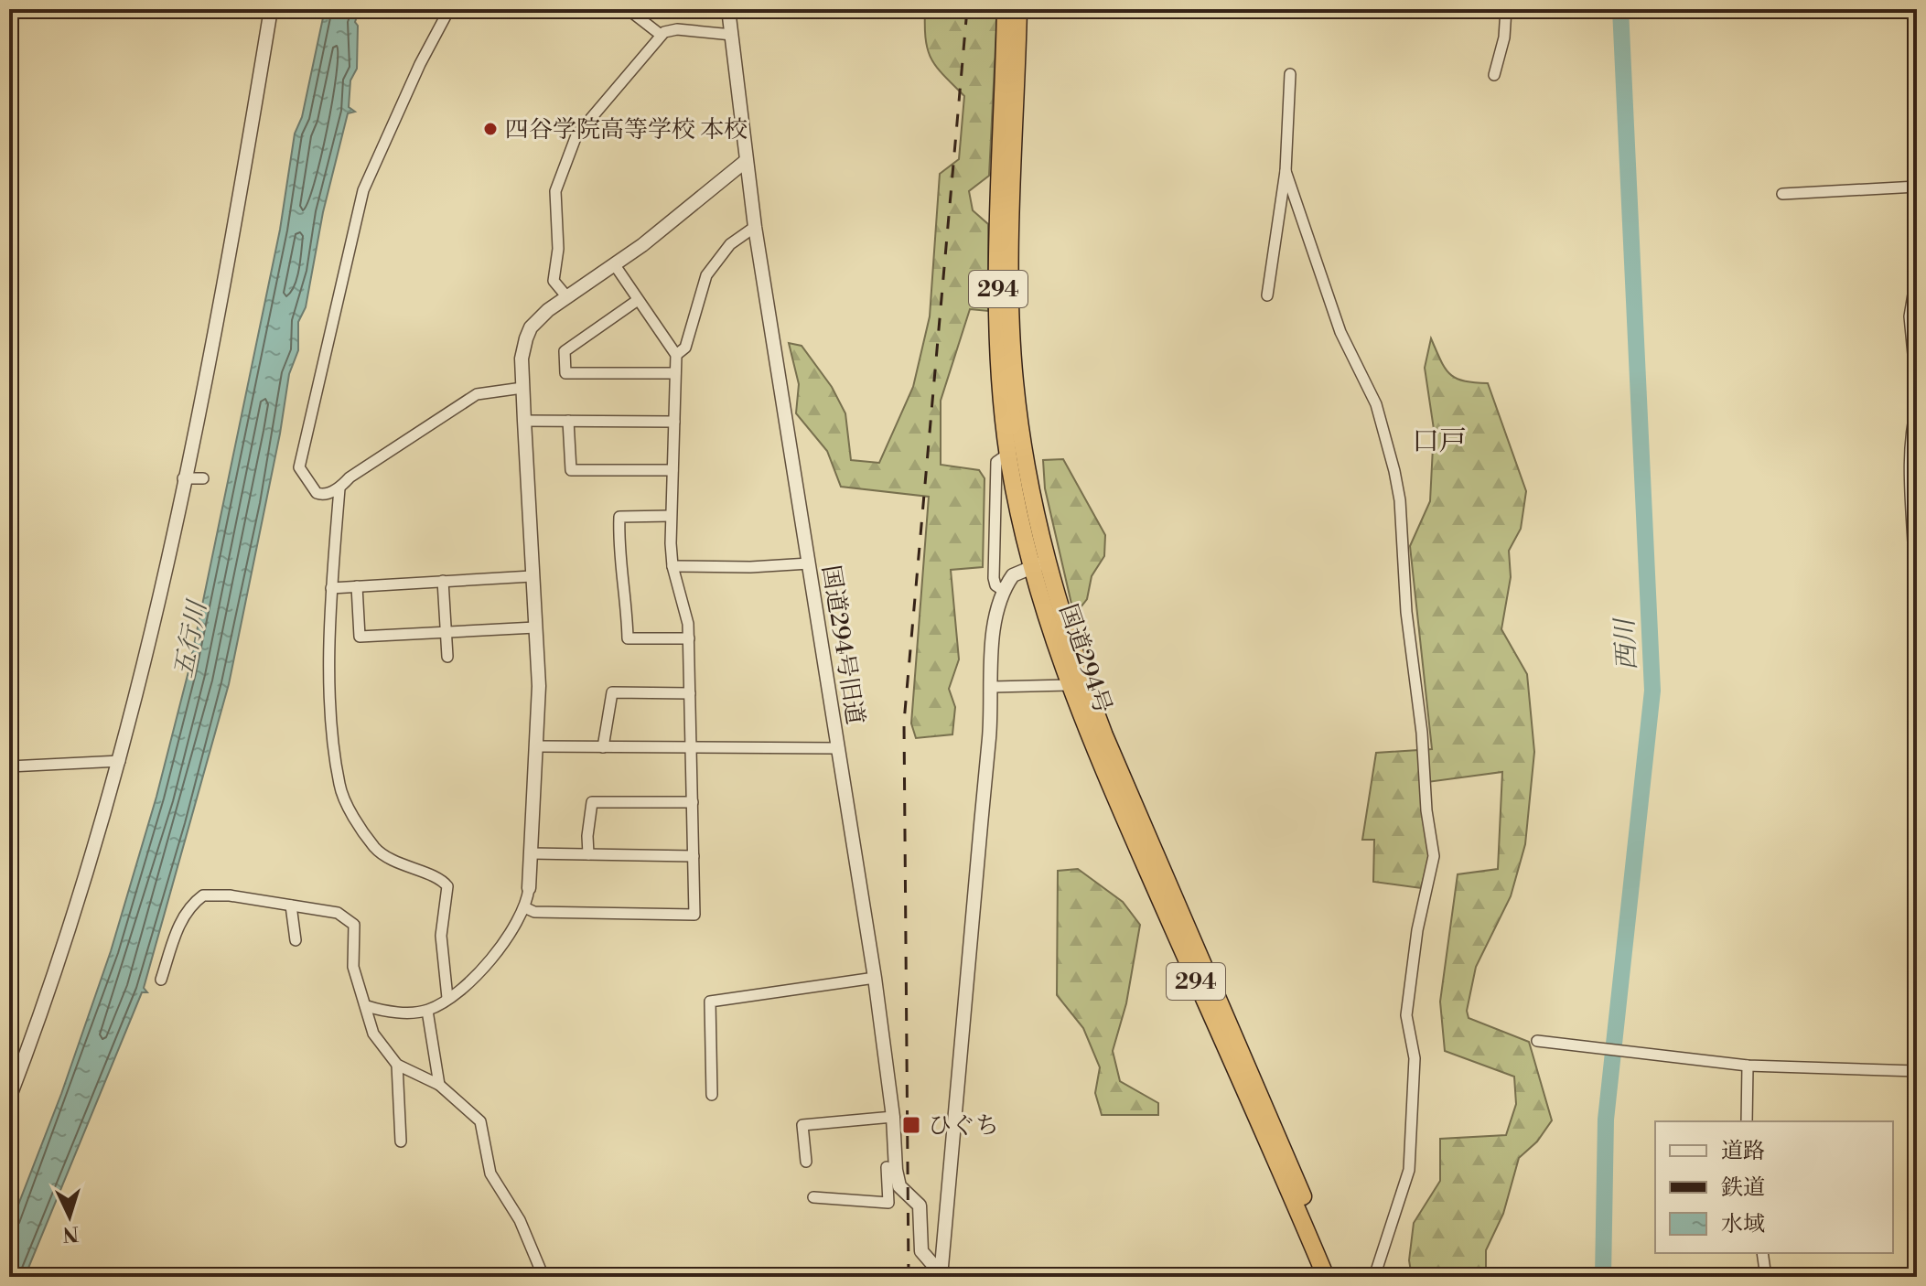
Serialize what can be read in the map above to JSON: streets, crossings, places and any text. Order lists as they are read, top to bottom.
{
  "streets": {
    "highway": ["294", "国道294号"],
    "street": ["国道294号旧道"]
  },
  "districts": ["口戸"],
  "water": ["五行川", "西川"],
  "places": {
    "other": ["四谷学院高等学校 本校"],
    "transit": ["ひぐち"]
  },
  "legend": ["道路", "鉄道", "水域"],
  "north": "bottom"
}
